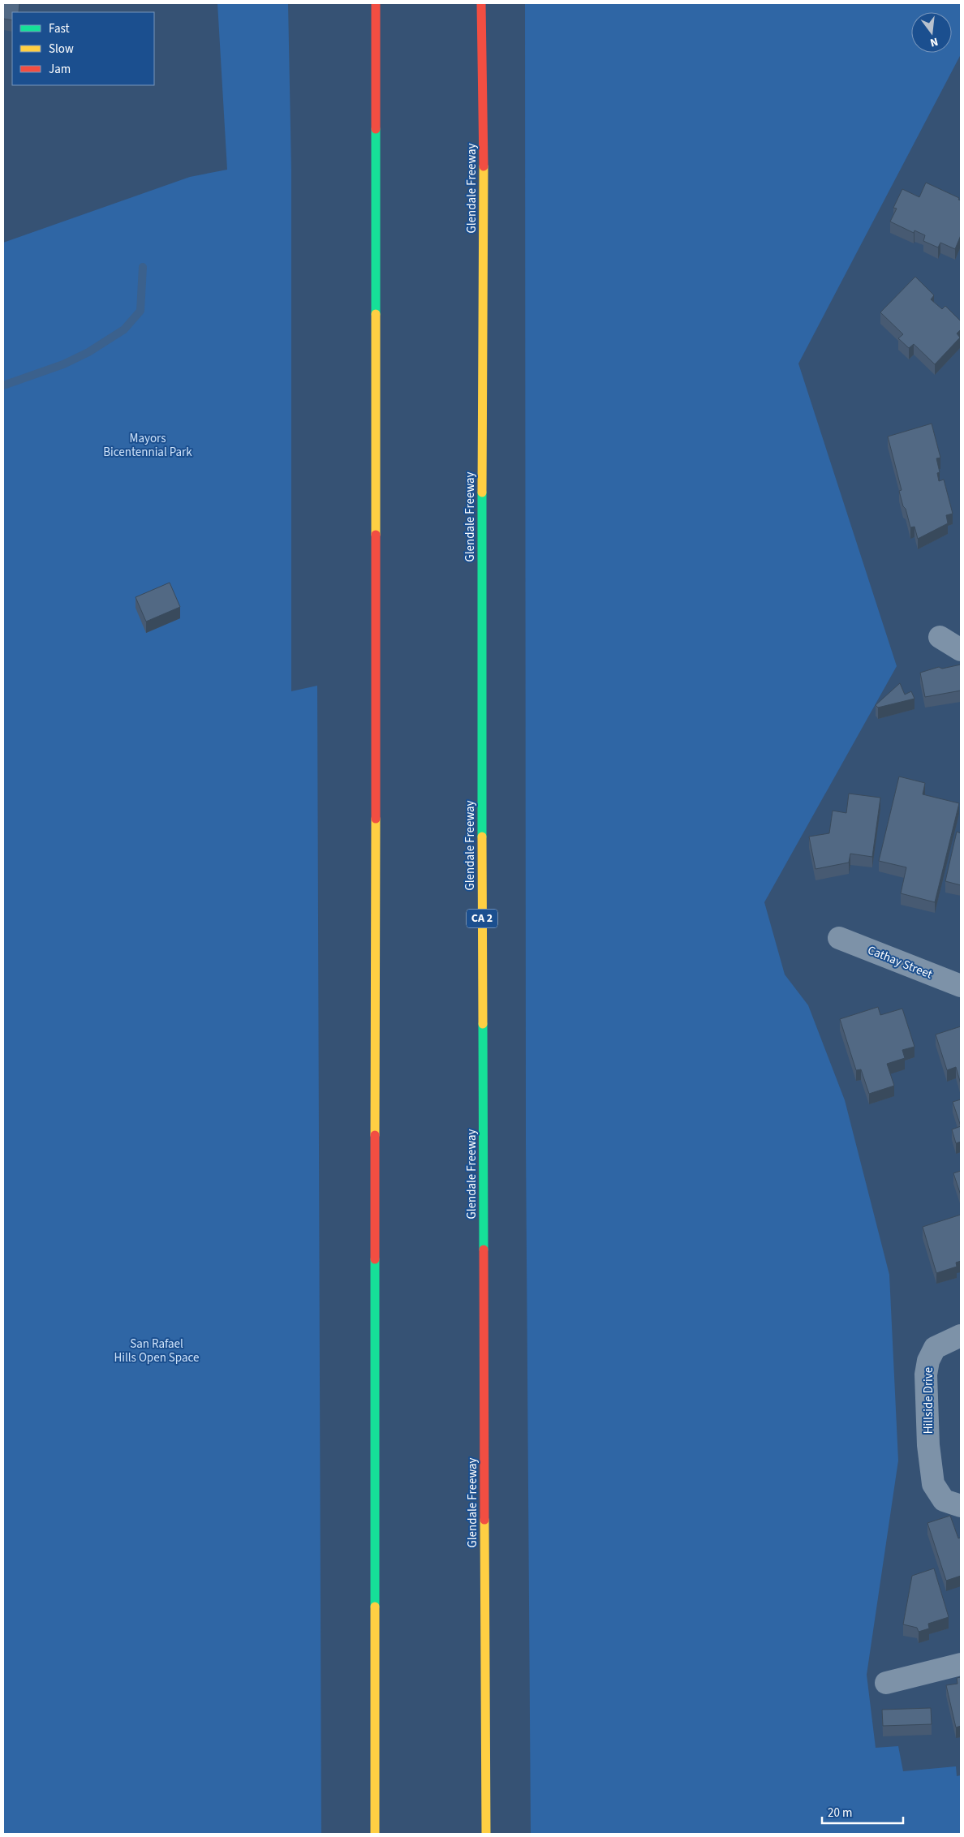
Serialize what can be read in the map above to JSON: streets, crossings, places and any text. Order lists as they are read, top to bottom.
{
  "streets": {
    "highway": ["Glendale Freeway", "CA 2"],
    "street": ["Cathay Street", "Hillside Drive"]
  },
  "parks": ["Mayors Bicentennial Park", "San Rafael Hills Open Space"],
  "legend": ["Fast", "Slow", "Jam"],
  "scale_bar": "20 m",
  "north": "bottom"
}
